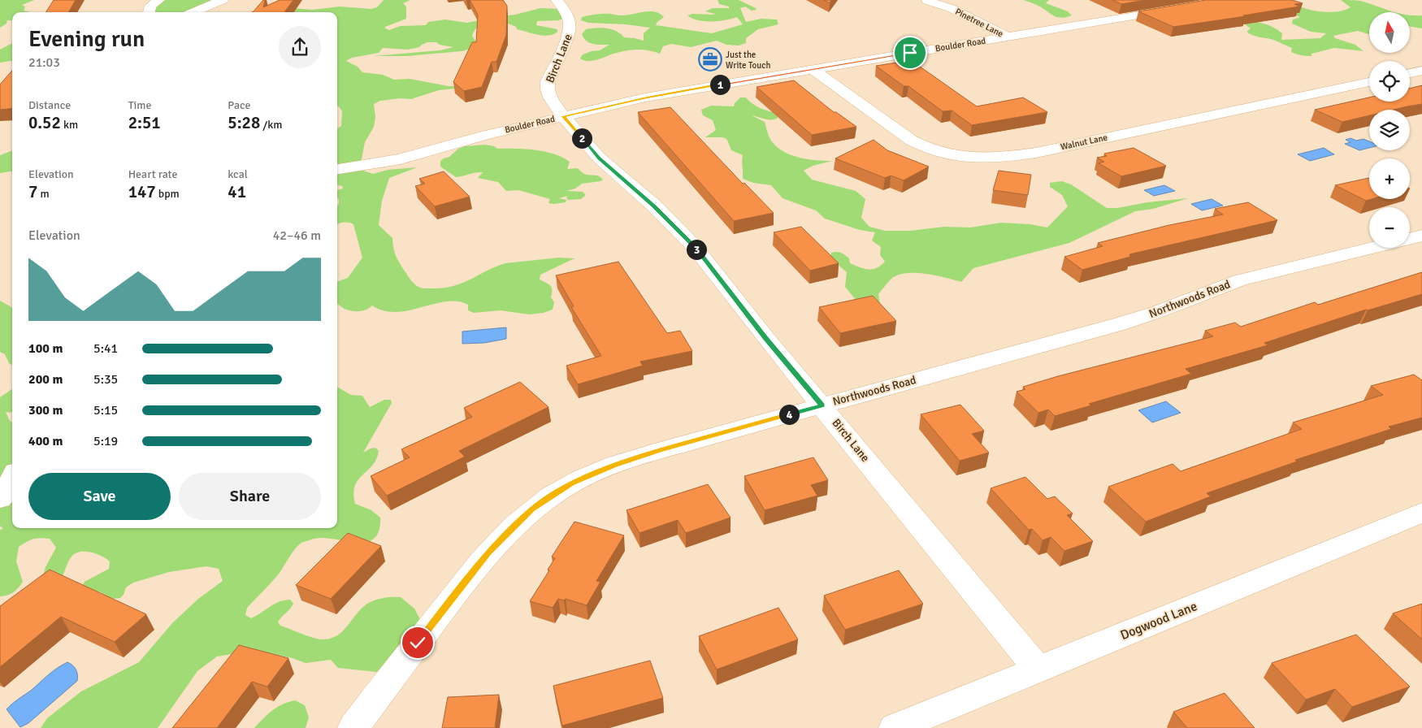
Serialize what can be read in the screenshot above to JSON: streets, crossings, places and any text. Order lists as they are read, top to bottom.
{
  "streets": {
    "street": [
      "Pinetree Lane",
      "Boulder Road",
      "Birch Lane",
      "Walnut Lane",
      "Northwoods Road",
      "Dogwood Lane"
    ]
  },
  "crossings": [
    ["Pinetree Lane", "Boulder Road"],
    ["Boulder Road", "Birch Lane"],
    ["Boulder Road", "Walnut Lane"],
    ["Birch Lane", "Northwoods Road"],
    ["Birch Lane", "Dogwood Lane"]
  ],
  "places": {
    "office": ["Just the Write Touch"]
  },
  "north": "top",
  "page": {
    "map_buttons": ["+", "−"],
    "heading": ["Evening run", "21:03"],
    "pins": [
      "1",
      "2",
      "3",
      "4"
    ],
    "stats": [
      ["Distance", "0.52 km"],
      ["Time", "2:51"],
      ["Pace", "5:28 /km"],
      ["Elevation", "7 m"],
      ["Heart rate", "147 bpm"],
      ["kcal", "41"]
    ],
    "chart": ["Elevation", "42–46 m"],
    "list": [
      {
        "name": "100 m",
        "note": "5:41"
      },
      {
        "name": "200 m",
        "note": "5:35"
      },
      {
        "name": "300 m",
        "note": "5:15"
      },
      {
        "name": "400 m",
        "note": "5:19"
      }
    ],
    "buttons": ["Save", "Share"]
  }
}
